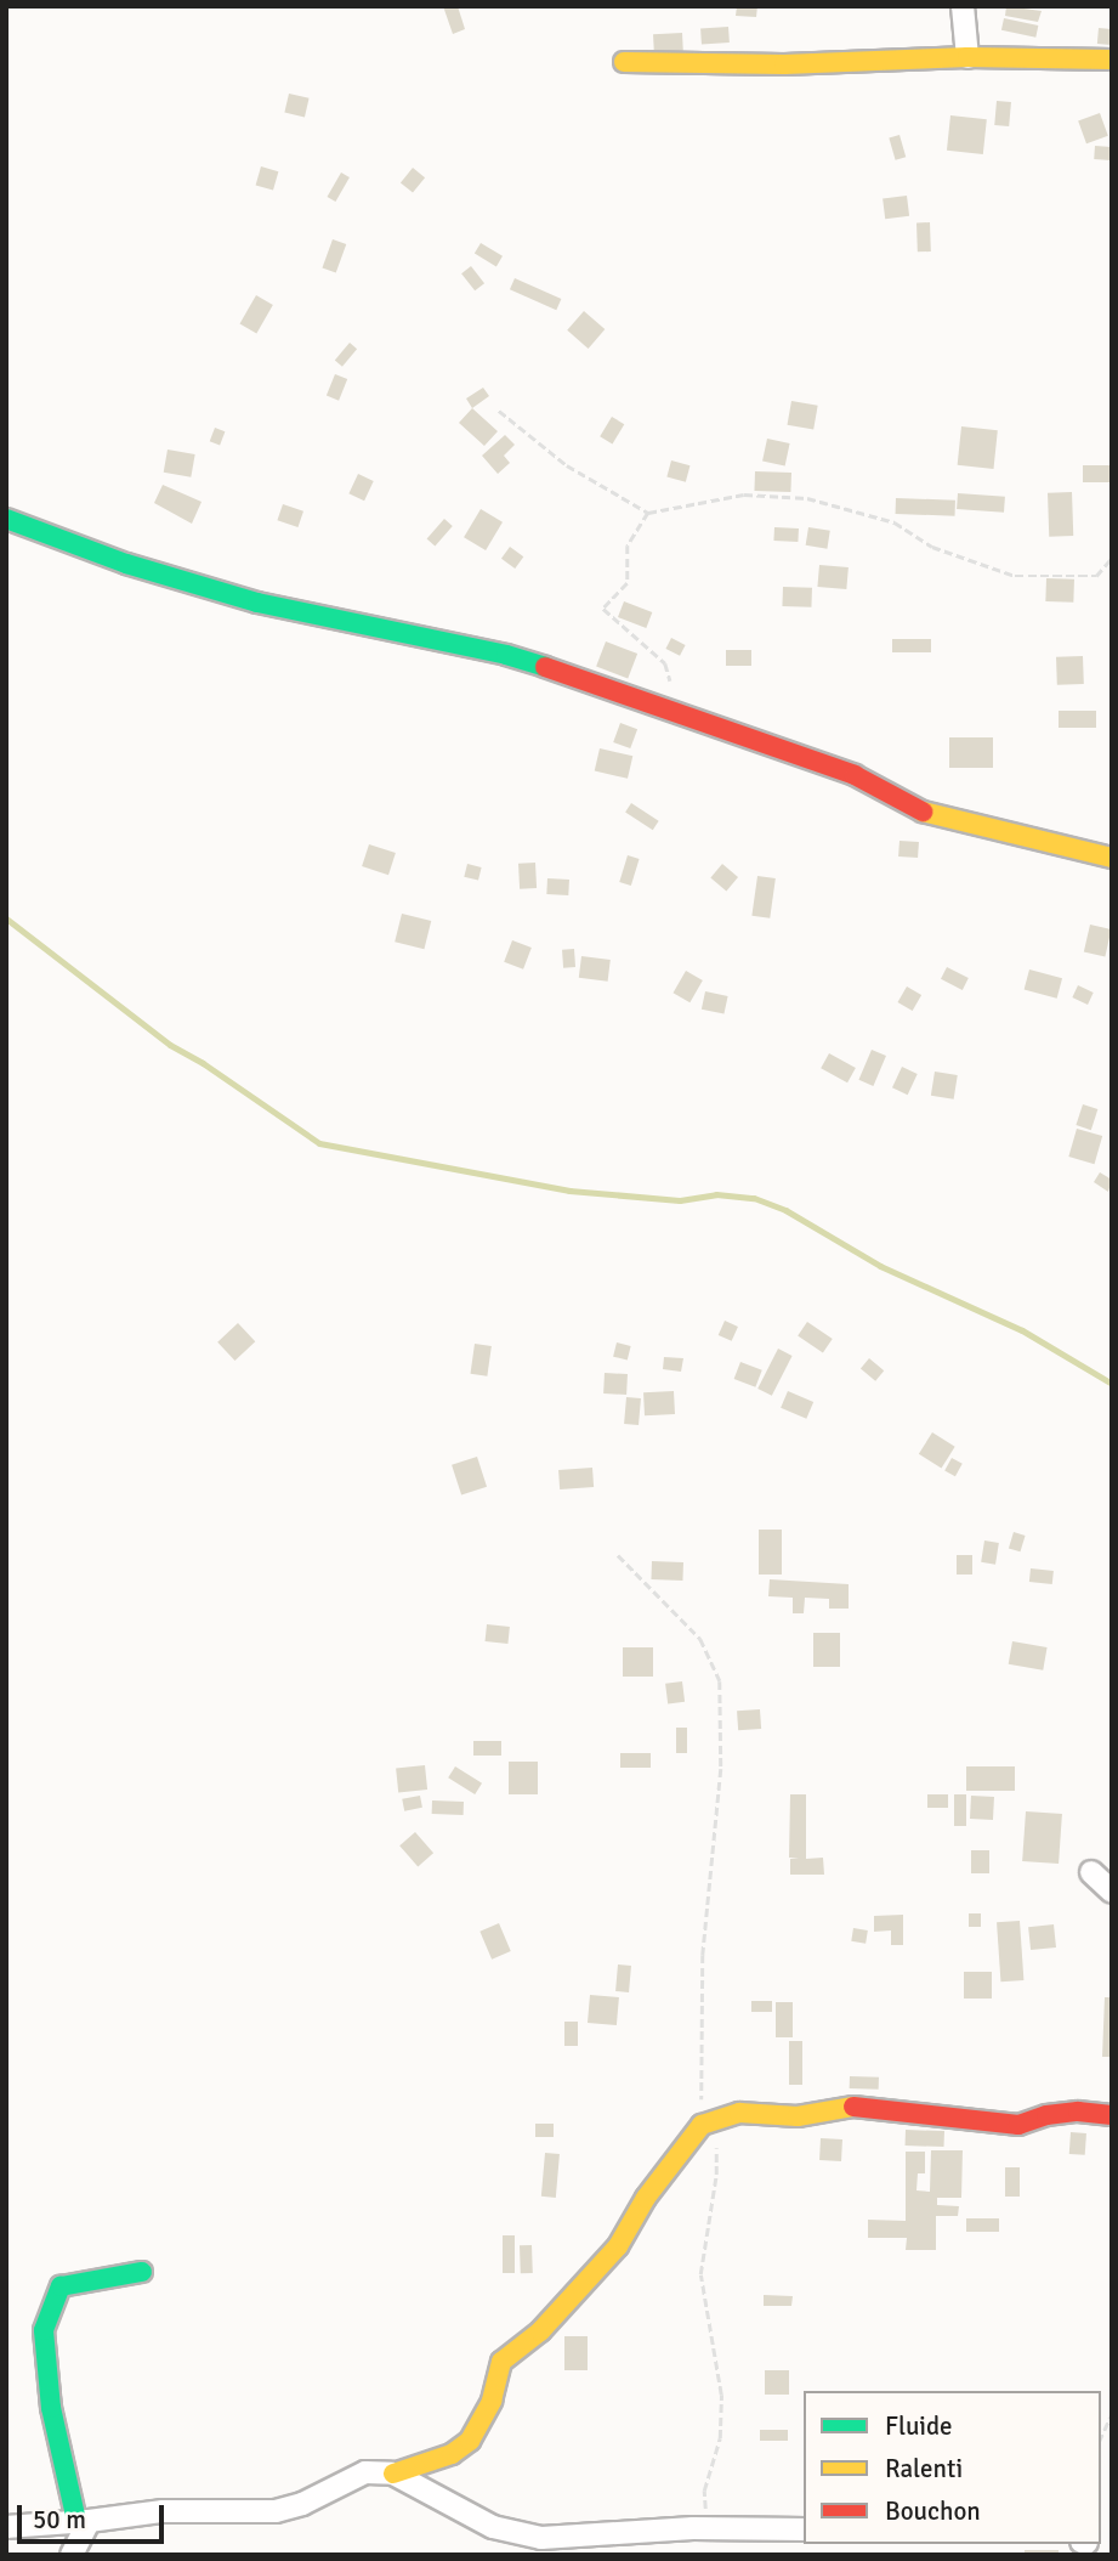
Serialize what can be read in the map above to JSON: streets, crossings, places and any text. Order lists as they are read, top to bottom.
{
  "legend": ["Fluide", "Ralenti", "Bouchon"],
  "scale_bar": "50 m"
}
